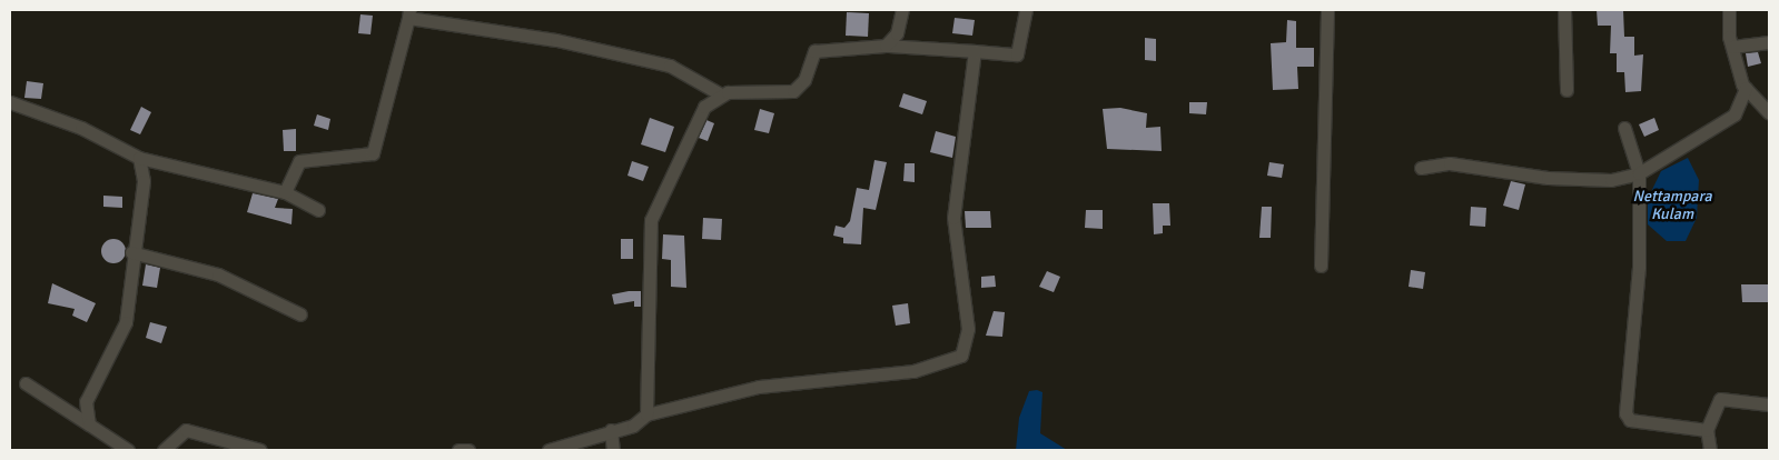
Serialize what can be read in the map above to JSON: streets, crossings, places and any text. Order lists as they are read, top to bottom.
{
  "water": ["Nettampara Kulam"]
}
